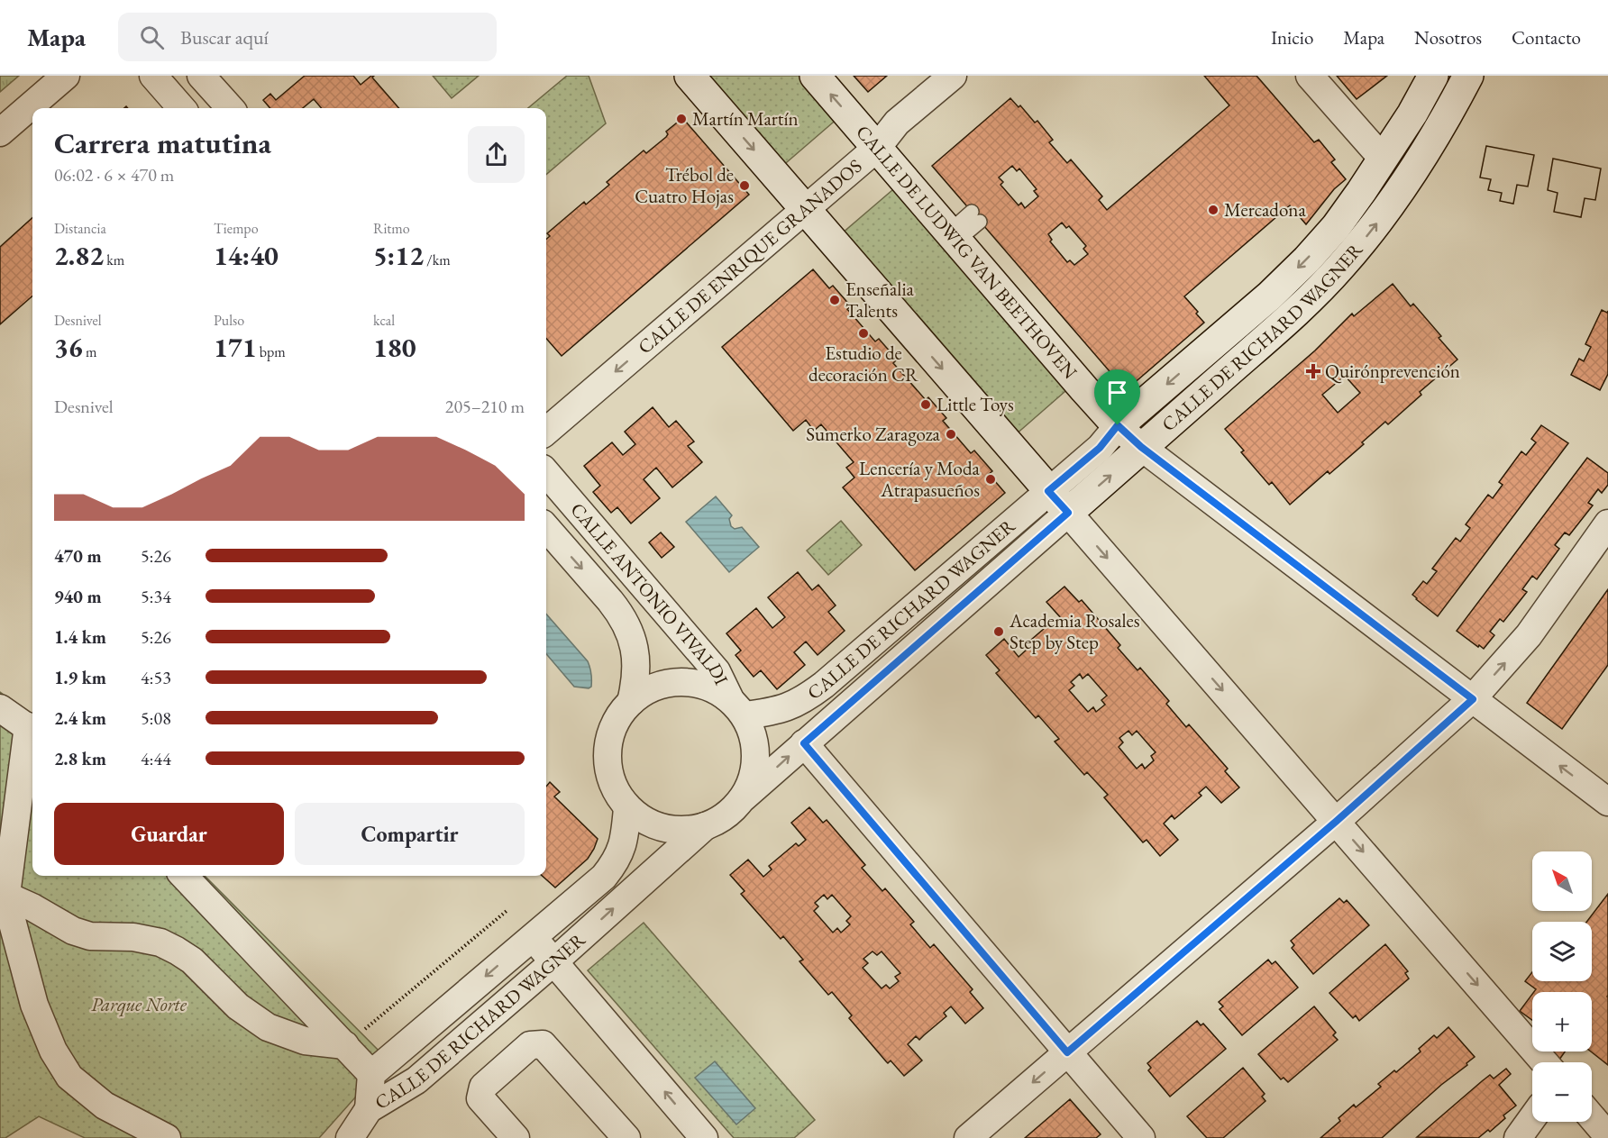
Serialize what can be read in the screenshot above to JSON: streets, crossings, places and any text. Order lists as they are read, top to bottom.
{
  "streets": {
    "street": [
      "CALLE DE LUDWIG VAN BEETHOVEN",
      "CALLE DE ENRIQUE GRANADOS",
      "CALLE DE RICHARD WAGNER",
      "CALLE ANTONIO VIVALDI"
    ]
  },
  "crossings": [
    ["CALLE DE LUDWIG VAN BEETHOVEN", "CALLE DE ENRIQUE GRANADOS"],
    ["CALLE DE LUDWIG VAN BEETHOVEN", "CALLE DE RICHARD WAGNER"],
    ["CALLE DE RICHARD WAGNER", "CALLE ANTONIO VIVALDI"]
  ],
  "one_way": ["CALLE DE ENRIQUE GRANADOS"],
  "parks": ["Parque Norte"],
  "places": {
    "other": [
      "Martín Martín",
      "Trébol de Cuatro Hojas",
      "Mercadona",
      "Enseñalia Talents",
      "Estudio de decoración CR",
      "Little Toys",
      "Sumerko Zaragoza",
      "Lencería y Moda Atrapasueños",
      "Academia Rosales Step by Step"
    ],
    "health": ["Quirónprevención"]
  },
  "north": "top left",
  "page": {
    "header": "Mapa",
    "search": "Buscar aquí",
    "nav": [
      "Inicio",
      "Mapa",
      "Nosotros",
      "Contacto"
    ],
    "heading": ["Carrera matutina", "06:02 · 6 × 470 m"],
    "stats": [
      ["Distancia", "2.82 km"],
      ["Tiempo", "14:40"],
      ["Ritmo", "5:12 /km"],
      ["Desnivel", "36 m"],
      ["Pulso", "171 bpm"],
      ["kcal", "180"]
    ],
    "chart": ["Desnivel", "205–210 m"],
    "list": [
      {
        "name": "470 m",
        "note": "5:26"
      },
      {
        "name": "940 m",
        "note": "5:34"
      },
      {
        "name": "1.4 km",
        "note": "5:26"
      },
      {
        "name": "1.9 km",
        "note": "4:53"
      },
      {
        "name": "2.4 km",
        "note": "5:08"
      },
      {
        "name": "2.8 km",
        "note": "4:44"
      }
    ],
    "buttons": ["Guardar", "Compartir"],
    "map_buttons": ["+", "−"]
  }
}
